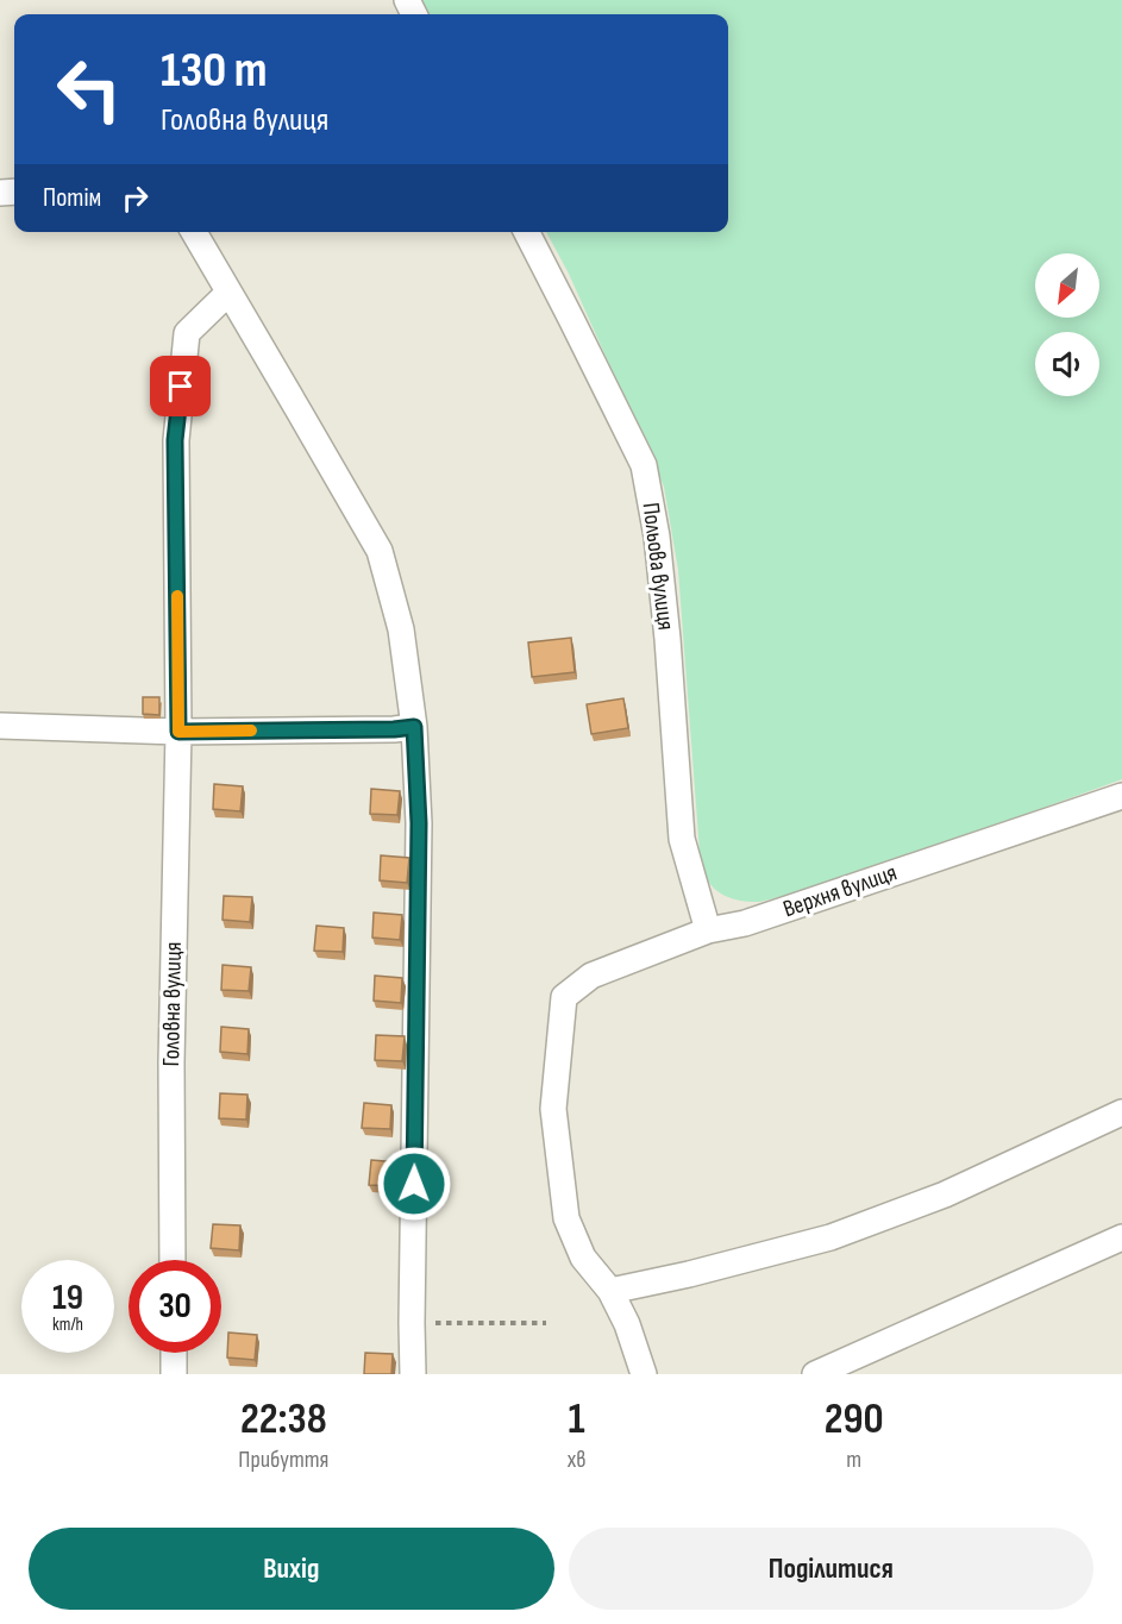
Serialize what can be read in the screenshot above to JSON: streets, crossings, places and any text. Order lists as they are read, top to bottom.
{
  "streets": {
    "street": ["Польова вулиця", "Верхня вулиця", "Головна вулиця"]
  },
  "crossings": [
    ["Польова вулиця", "Верхня вулиця"]
  ],
  "north": "bottom left",
  "page": {
    "turn": ["130 m", "Головна вулиця"],
    "then": "Потім",
    "speed": "19 km/h",
    "limit": "30",
    "eta": [
      "22:38",
      "Прибуття",
      "1",
      "хв",
      "290",
      "m"
    ],
    "buttons": ["Вихід", "Поділитися"]
  }
}
